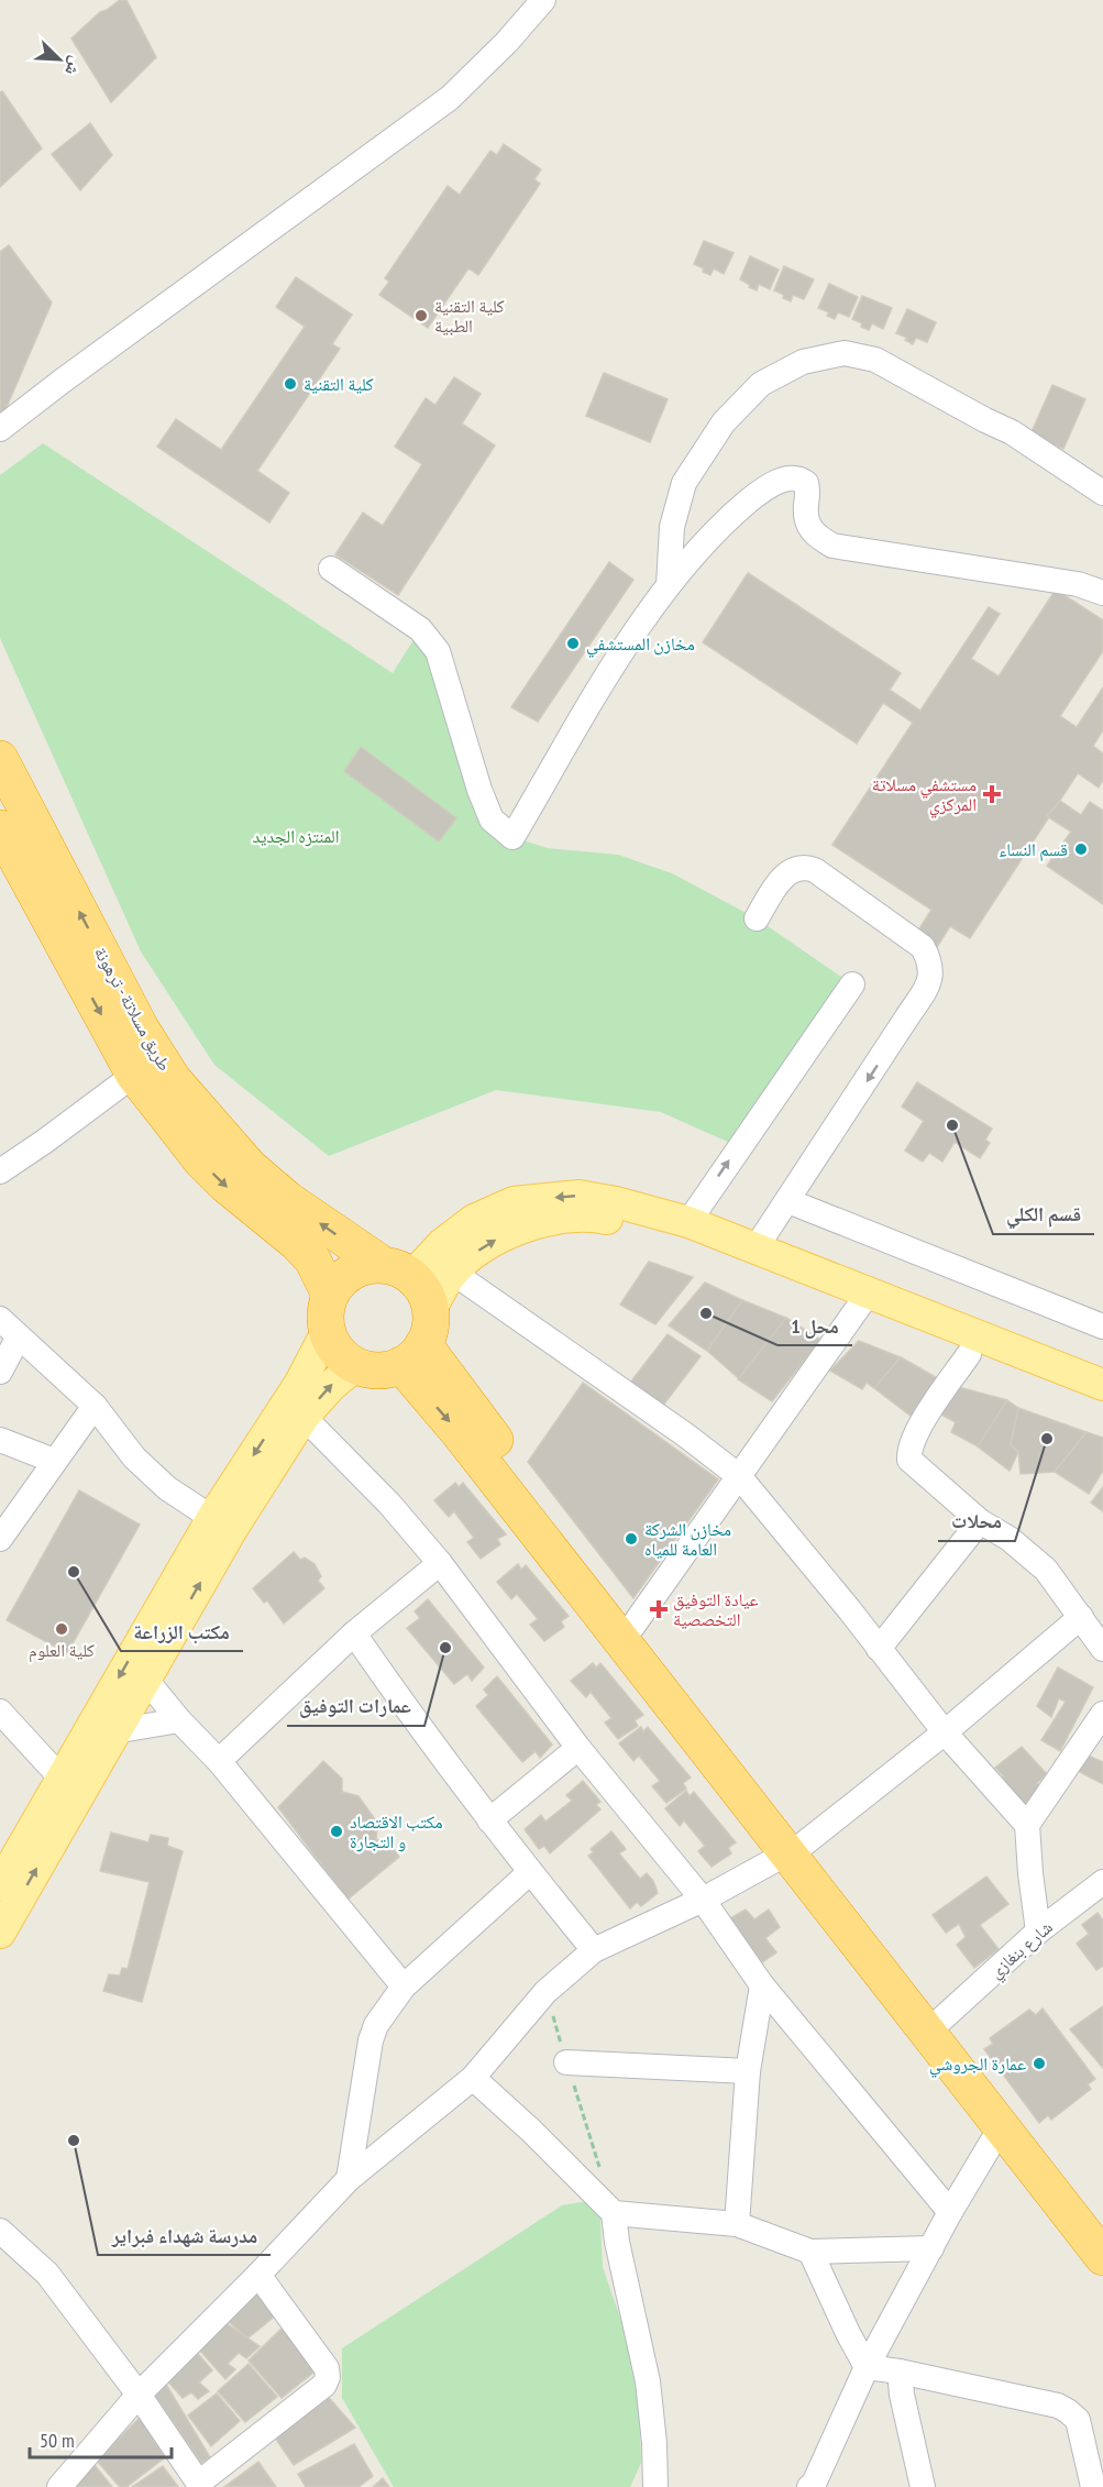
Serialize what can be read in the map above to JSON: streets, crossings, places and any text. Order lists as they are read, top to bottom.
{
  "streets": {
    "highway": ["طريق مسلاتة - ترهونة"],
    "street": ["شارع بنغازي"]
  },
  "parks": ["المنتزه الجديد"],
  "places": {
    "other": [
      "كلية التقنية الطبية",
      "كلية التقنية",
      "مخازن المستشفي",
      "قسم النساء",
      "قسم الكلي",
      "محل 1",
      "محلات",
      "مخازن الشركة العامة للمياه",
      "مكتب الزراعة",
      "كلية العلوم",
      "عمارات التوفيق",
      "مكتب الاقتصاد و التجارة",
      "عمارة الجروشي",
      "مدرسة شهداء فبراير"
    ],
    "health": ["مستشفي مسلاتة المركزي", "عيادة التوفيق التخصصية"]
  },
  "scale_bar": "50 m",
  "north": "bottom right"
}
